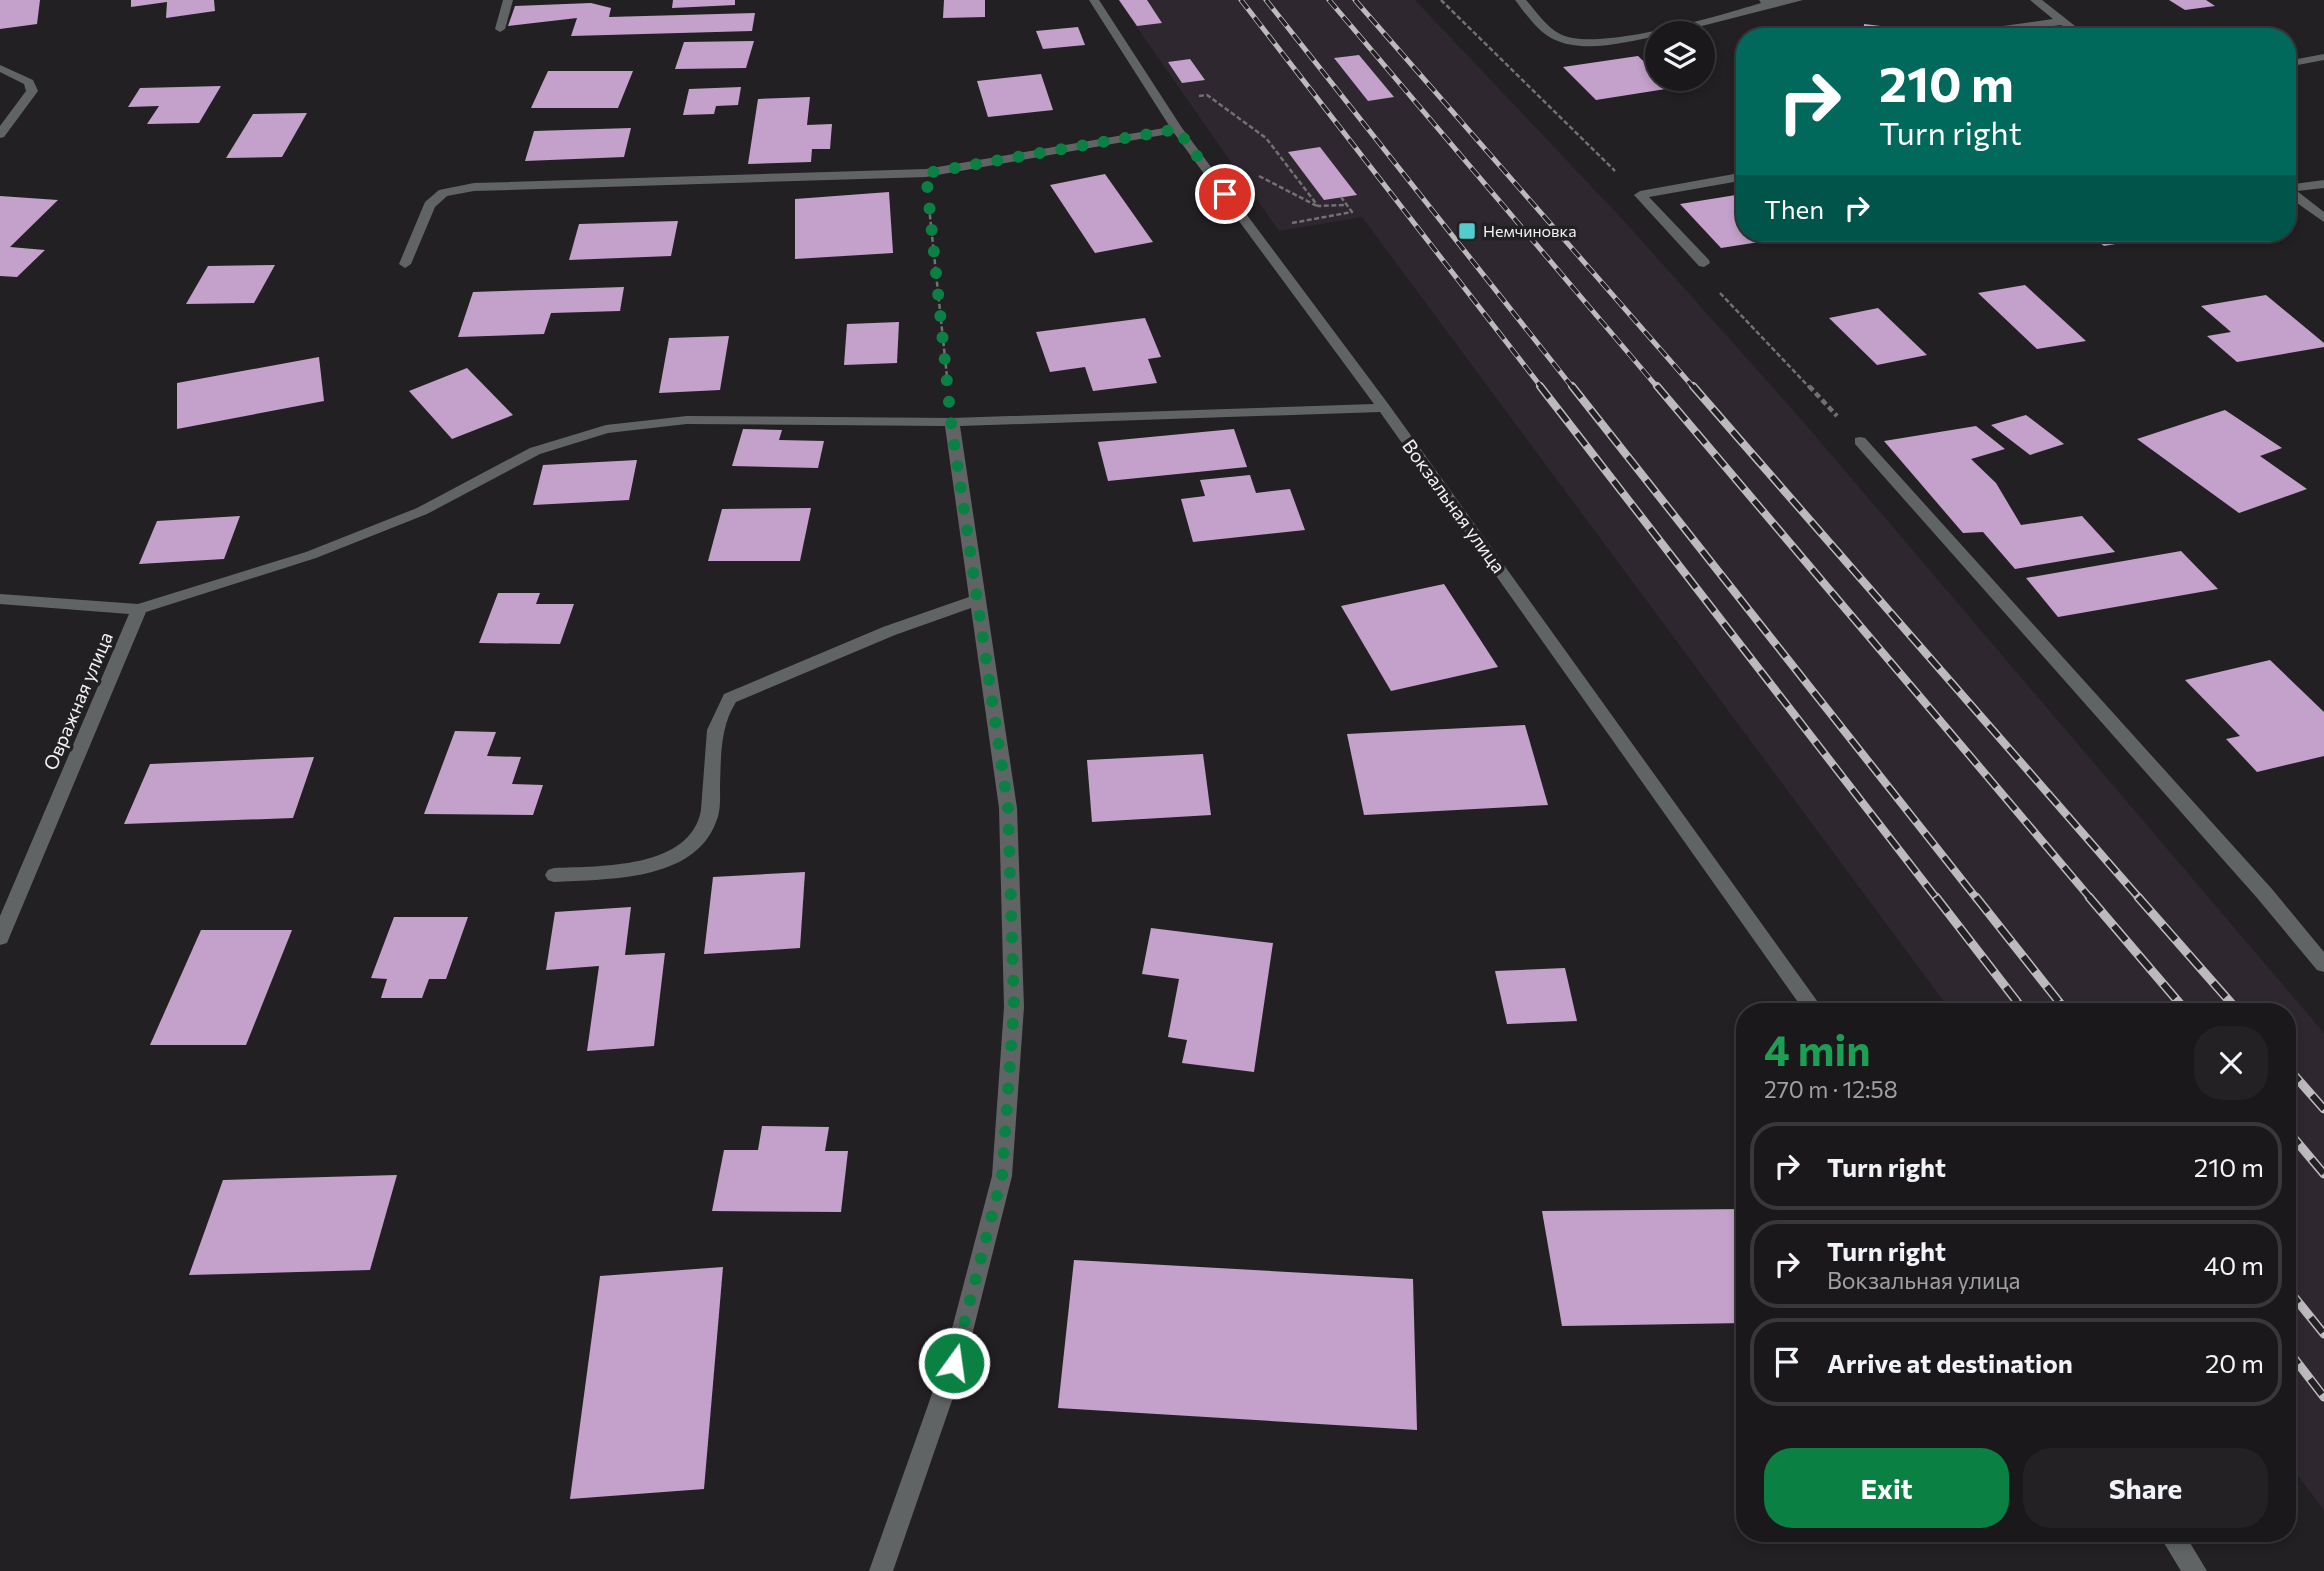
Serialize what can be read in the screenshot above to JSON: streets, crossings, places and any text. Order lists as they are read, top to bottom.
{
  "streets": {
    "street": ["Вокзальная улица", "Овражная улица"]
  },
  "places": {
    "transit": ["Немчиновка"]
  },
  "page": {
    "turn": ["210 m", "Turn right"],
    "then": "Then",
    "heading": ["4 min", "270 m · 12:58"],
    "list": [
      {
        "name": "Turn right",
        "value": "210 m"
      },
      {
        "name": "Turn right",
        "note": "Вокзальная улица",
        "value": "40 m"
      },
      {
        "name": "Arrive at destination",
        "value": "20 m"
      }
    ],
    "buttons": ["Exit", "Share"]
  }
}
